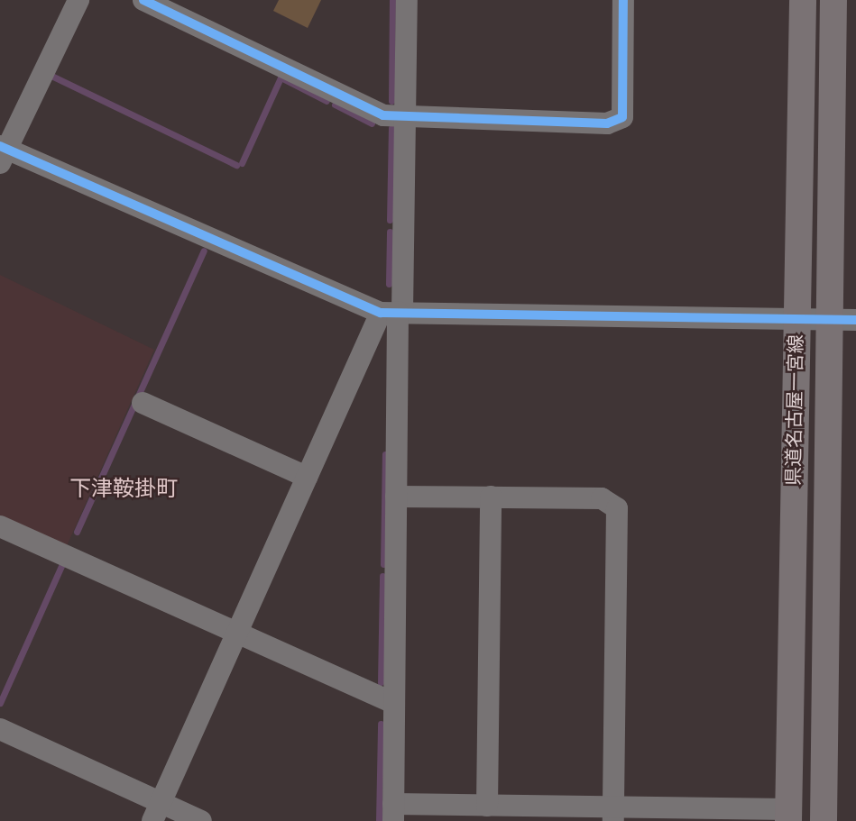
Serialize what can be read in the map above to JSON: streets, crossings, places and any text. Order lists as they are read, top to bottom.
{
  "streets": {
    "main road": ["県道名古屋一宮線"]
  },
  "districts": ["下津鞍掛町"]
}
